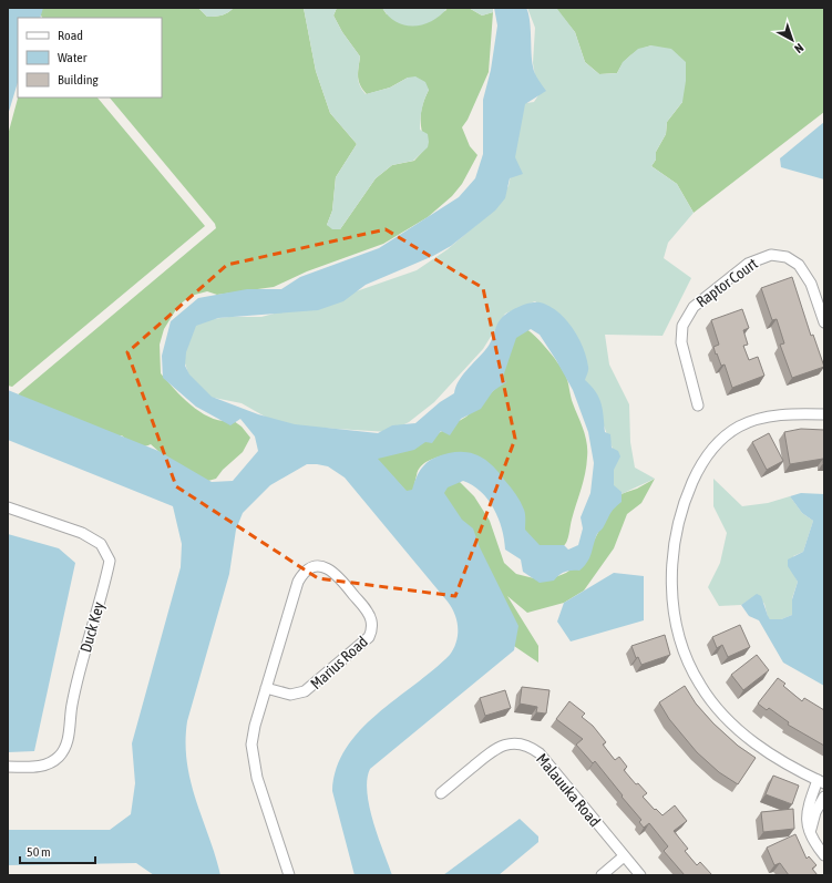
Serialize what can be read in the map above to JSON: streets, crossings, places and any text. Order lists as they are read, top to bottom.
{
  "streets": {
    "street": [
      "Raptor Court",
      "Duck Key",
      "Marius Road",
      "Malauuka Road"
    ]
  },
  "legend": ["Road", "Water", "Building"],
  "scale_bar": "50 m",
  "north": "bottom right"
}
